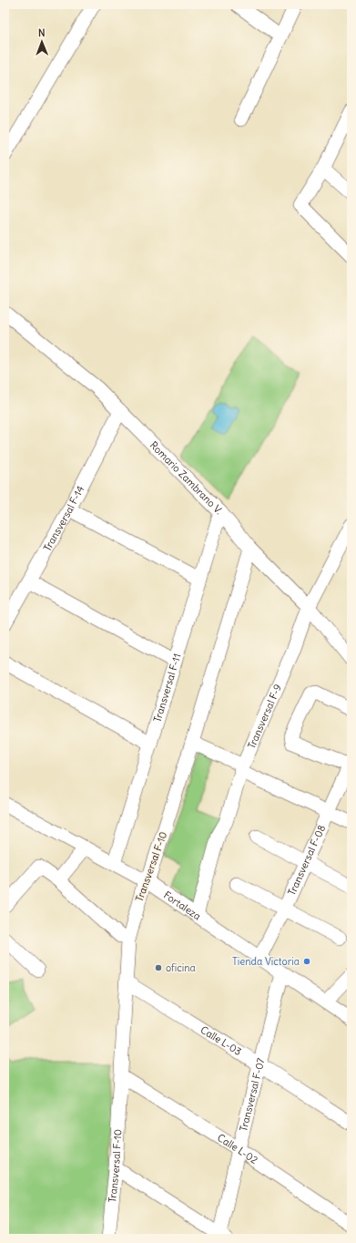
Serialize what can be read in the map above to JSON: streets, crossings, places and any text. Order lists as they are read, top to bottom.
{
  "streets": {
    "street": [
      "Romario Zambrano V.",
      "Transversal F-14",
      "Transversal F-11",
      "Transversal F-9",
      "Transversal F-08",
      "Transversal F-10",
      "Fortaleza",
      "Calle L-03",
      "Transversal F-07",
      "Calle L-02"
    ]
  },
  "crossings": [
    ["Romario Zambrano V.", "Transversal F-14"],
    ["Romario Zambrano V.", "Transversal F-11"],
    ["Romario Zambrano V.", "Transversal F-9"],
    ["Romario Zambrano V.", "Transversal F-10"],
    ["Transversal F-11", "Fortaleza"],
    ["Transversal F-9", "Fortaleza"],
    ["Transversal F-08", "Fortaleza"],
    ["Transversal F-10", "Fortaleza"],
    ["Transversal F-10", "Calle L-03"],
    ["Transversal F-10", "Calle L-02"],
    ["Fortaleza", "Transversal F-07"],
    ["Calle L-03", "Transversal F-07"],
    ["Transversal F-07", "Calle L-02"]
  ],
  "places": ["Tienda Victoria", "oficina"],
  "north": "top"
}
